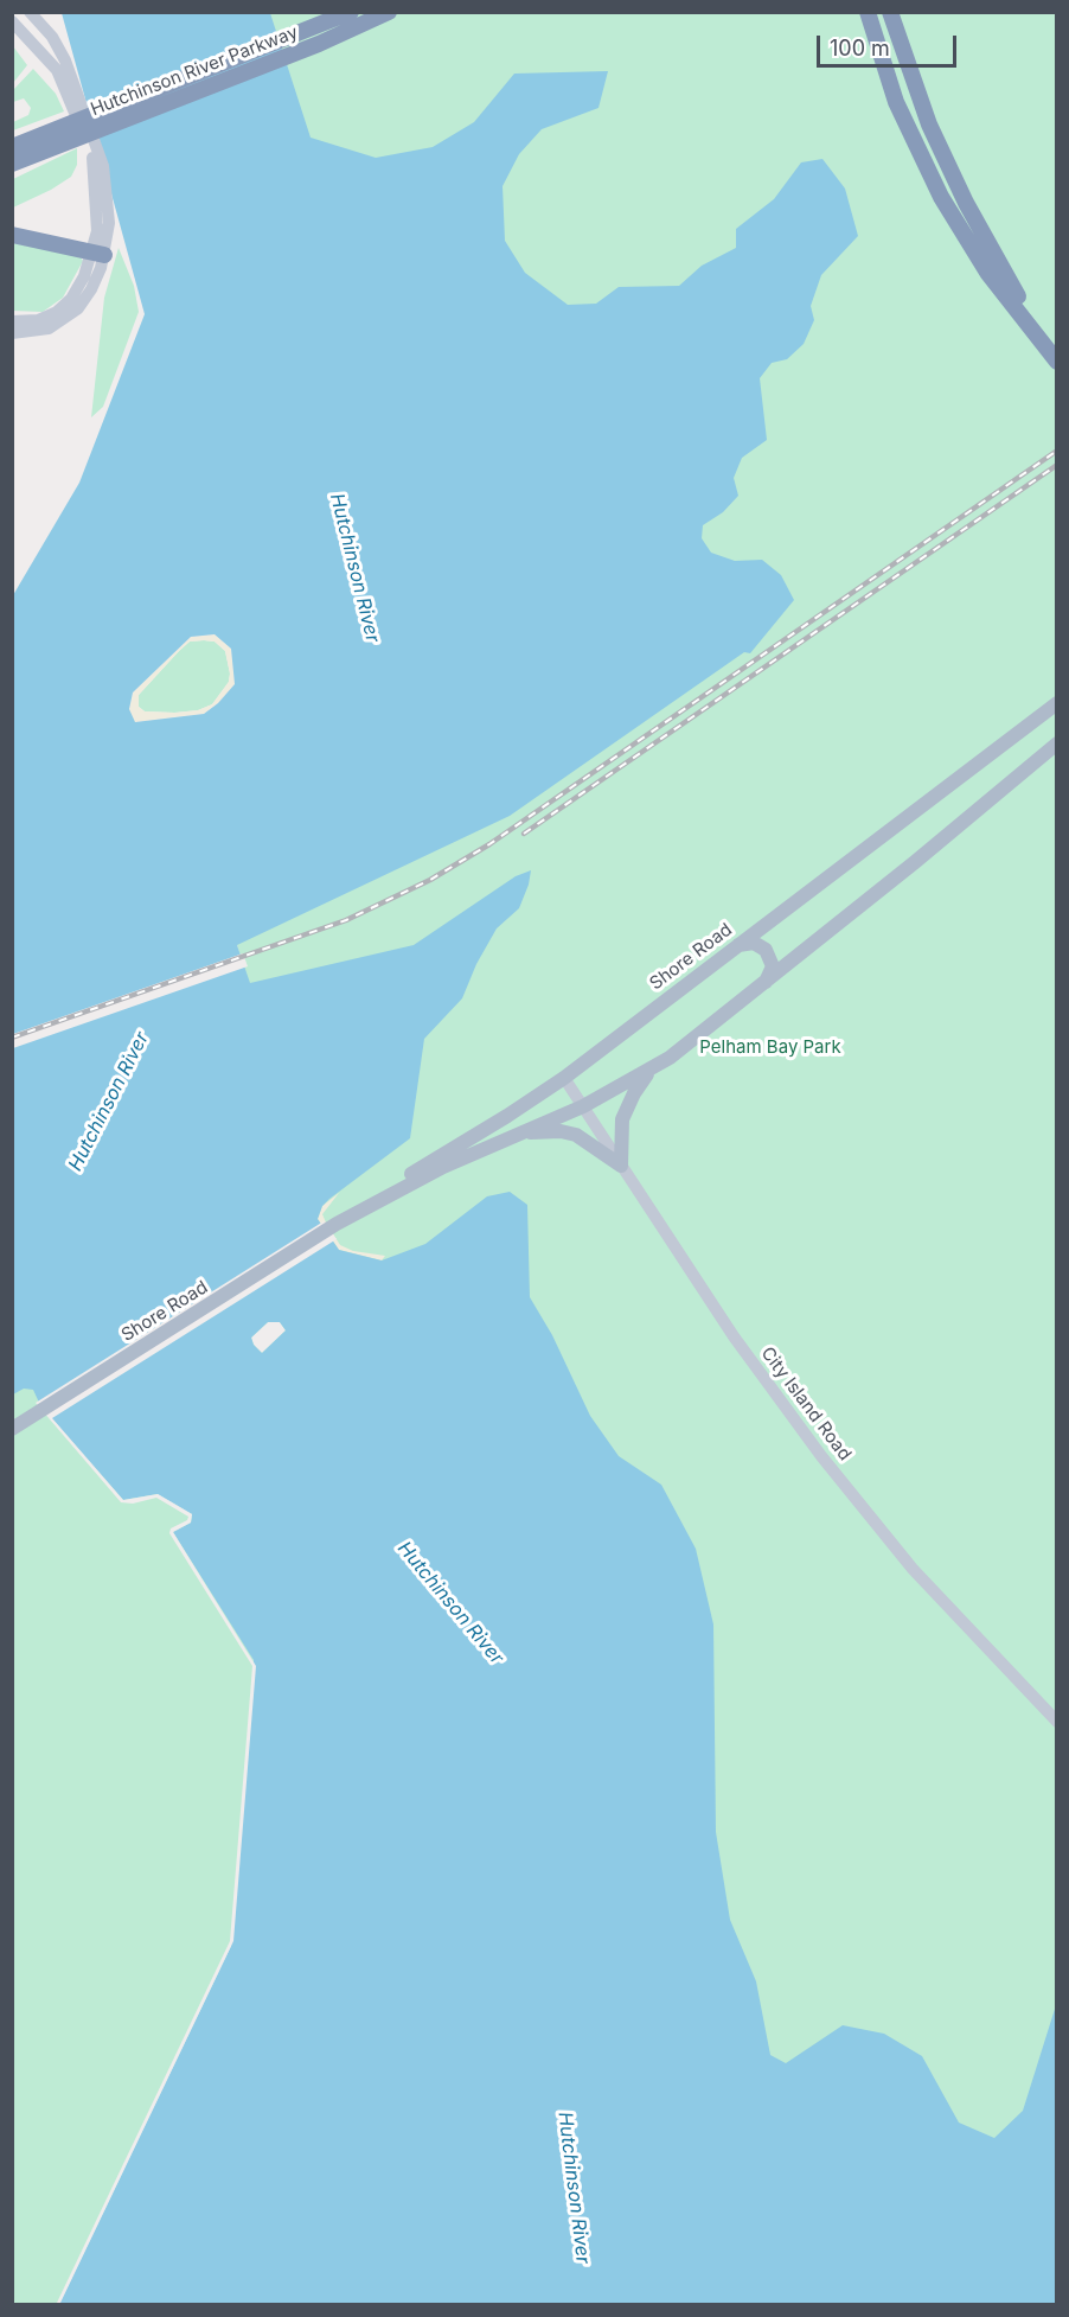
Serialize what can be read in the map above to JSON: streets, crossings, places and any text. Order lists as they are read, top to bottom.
{
  "streets": {
    "highway": ["Hutchinson River Parkway"],
    "main road": ["Shore Road", "City Island Road"]
  },
  "crossings": [
    ["Shore Road", "City Island Road"]
  ],
  "water": ["Hutchinson River"],
  "parks": ["Pelham Bay Park"],
  "scale_bar": "100 m"
}
